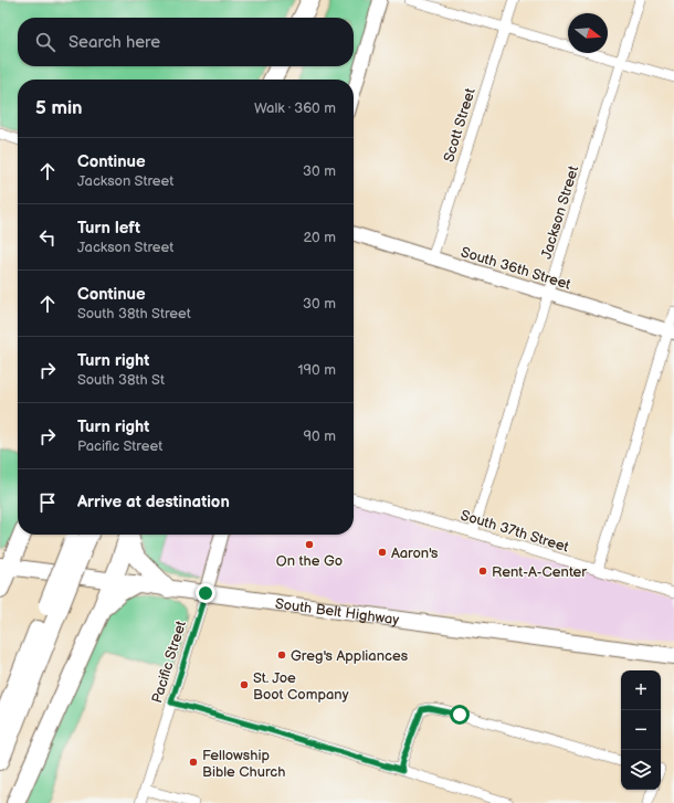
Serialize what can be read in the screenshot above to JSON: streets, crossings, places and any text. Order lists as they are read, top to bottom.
{
  "streets": {
    "main road": ["South Belt Highway"],
    "street": [
      "Scott Street",
      "Jackson Street",
      "South 36th Street",
      "South 37th Street",
      "Pacific Street"
    ]
  },
  "crossings": [
    ["Scott Street", "South 36th Street"],
    ["Jackson Street", "South 36th Street"],
    ["Jackson Street", "South 37th Street"],
    ["South Belt Highway", "Pacific Street"]
  ],
  "places": [
    "On the Go",
    "Aaron's",
    "Rent-A-Center",
    "Greg's Appliances",
    "St. Joe Boot Company",
    "Fellowship Bible Church"
  ],
  "north": "right",
  "page": {
    "search": "Search here",
    "heading": ["5 min", "Walk · 360 m"],
    "list": [
      ["Continue", "Jackson Street", "30 m"],
      ["Turn left", "Jackson Street", "20 m"],
      ["Continue", "South 38th Street", "30 m"],
      ["Turn right", "South 38th St", "190 m"],
      ["Turn right", "Pacific Street", "90 m"],
      "Arrive at destination"
    ],
    "map_buttons": ["+", "−"]
  }
}
